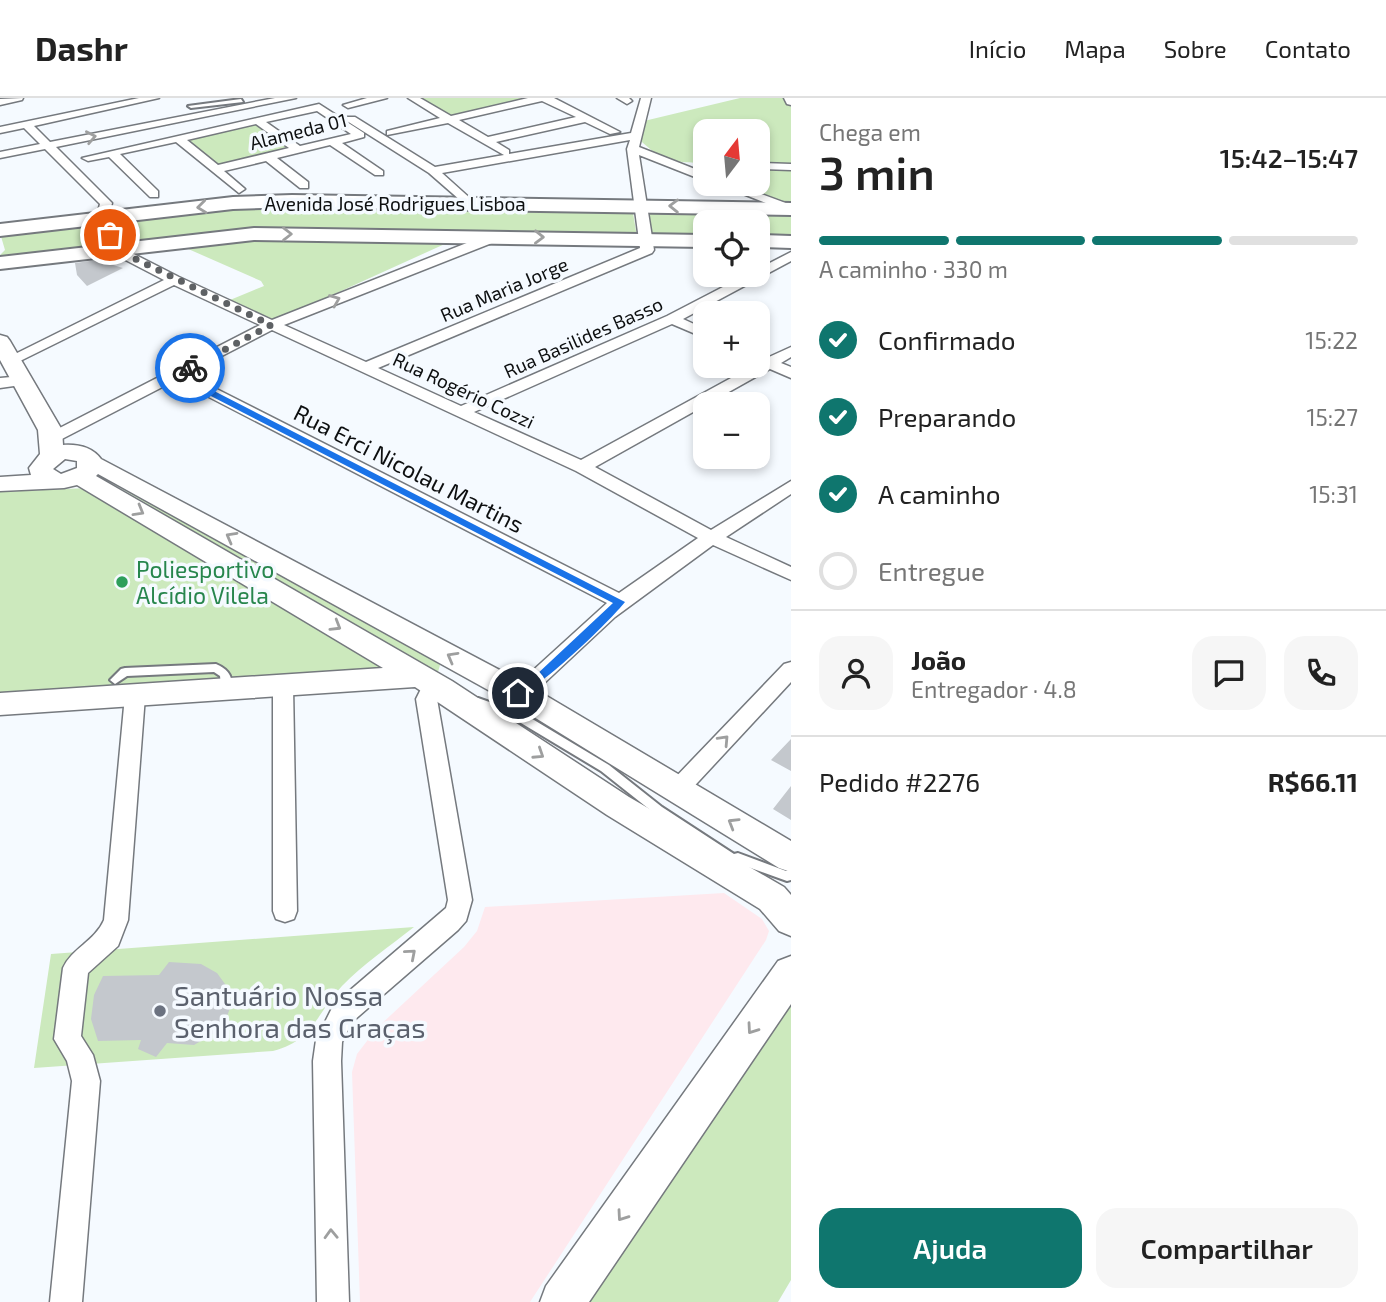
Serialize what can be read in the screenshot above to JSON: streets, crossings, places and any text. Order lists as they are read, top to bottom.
{
  "streets": {
    "main road": ["Avenida José Rodrigues Lisboa"],
    "street": [
      "Alameda 01",
      "Rua Maria Jorge",
      "Rua Basilides Basso",
      "Rua Rogério Cozzi",
      "Rua Erci Nicolau Martins"
    ]
  },
  "crossings": [
    ["Avenida José Rodrigues Lisboa", "Rua Maria Jorge"],
    ["Avenida José Rodrigues Lisboa", "Rua Rogério Cozzi"],
    ["Rua Maria Jorge", "Rua Rogério Cozzi"],
    ["Rua Basilides Basso", "Rua Rogério Cozzi"]
  ],
  "places": ["Poliesportivo Alcídio Vilela", "Santuário Nossa Senhora das Graças"],
  "north": "top",
  "page": {
    "header": "Dashr",
    "nav": [
      "Início",
      "Mapa",
      "Sobre",
      "Contato"
    ],
    "heading": ["3 min", "Chega em", "15:42–15:47"],
    "panel": [
      "João",
      "Entregador · 4.8",
      "Pedido #2276",
      "R$66.11"
    ],
    "map_buttons": ["+", "−"],
    "bar": "A caminho · 330 m",
    "list": [
      ["Confirmado", "15:22"],
      ["Preparando", "15:27"],
      ["A caminho", "15:31"],
      "Entregue"
    ],
    "buttons": ["Ajuda", "Compartilhar"]
  }
}
